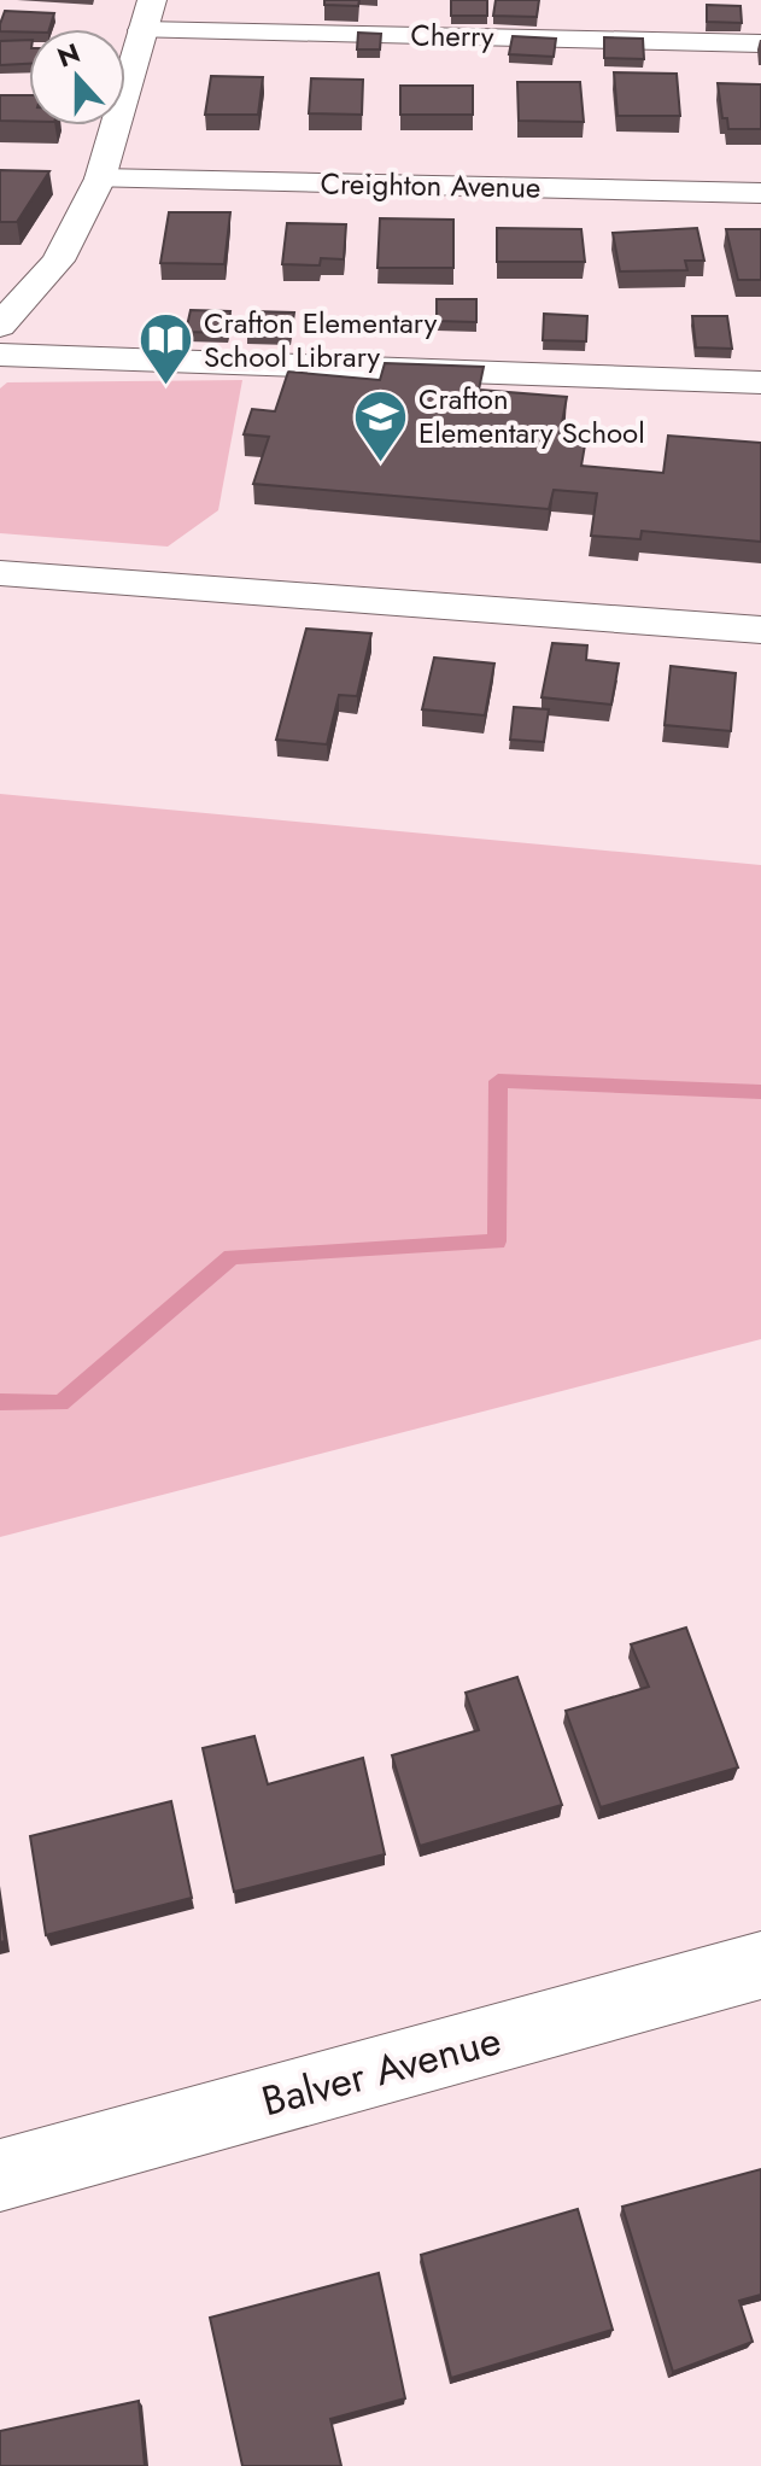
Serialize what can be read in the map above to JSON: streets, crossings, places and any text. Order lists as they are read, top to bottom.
{
  "streets": {
    "main road": ["Cherry", "Creighton Avenue", "Balver Avenue"]
  },
  "places": {
    "library": ["Crafton Elementary School Library"],
    "school or university": ["Crafton Elementary School"]
  },
  "north": "top"
}
